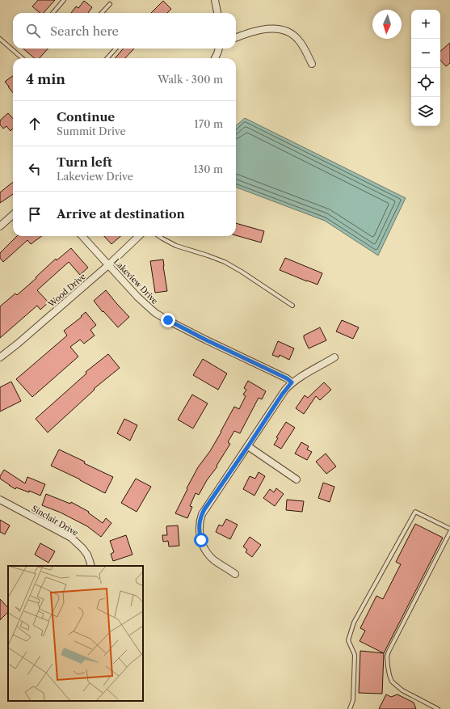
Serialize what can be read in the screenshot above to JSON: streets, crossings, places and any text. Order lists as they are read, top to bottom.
{
  "streets": {
    "street": ["Lakeview Drive", "Wood Drive", "Sinclair Drive"]
  },
  "crossings": [
    ["Lakeview Drive", "Wood Drive"]
  ],
  "north": "bottom",
  "page": {
    "map_buttons": ["+", "−"],
    "search": "Search here",
    "heading": ["4 min", "Walk · 300 m"],
    "list": [
      ["Continue", "Summit Drive", "170 m"],
      ["Turn left", "Lakeview Drive", "130 m"],
      "Arrive at destination"
    ]
  }
}
